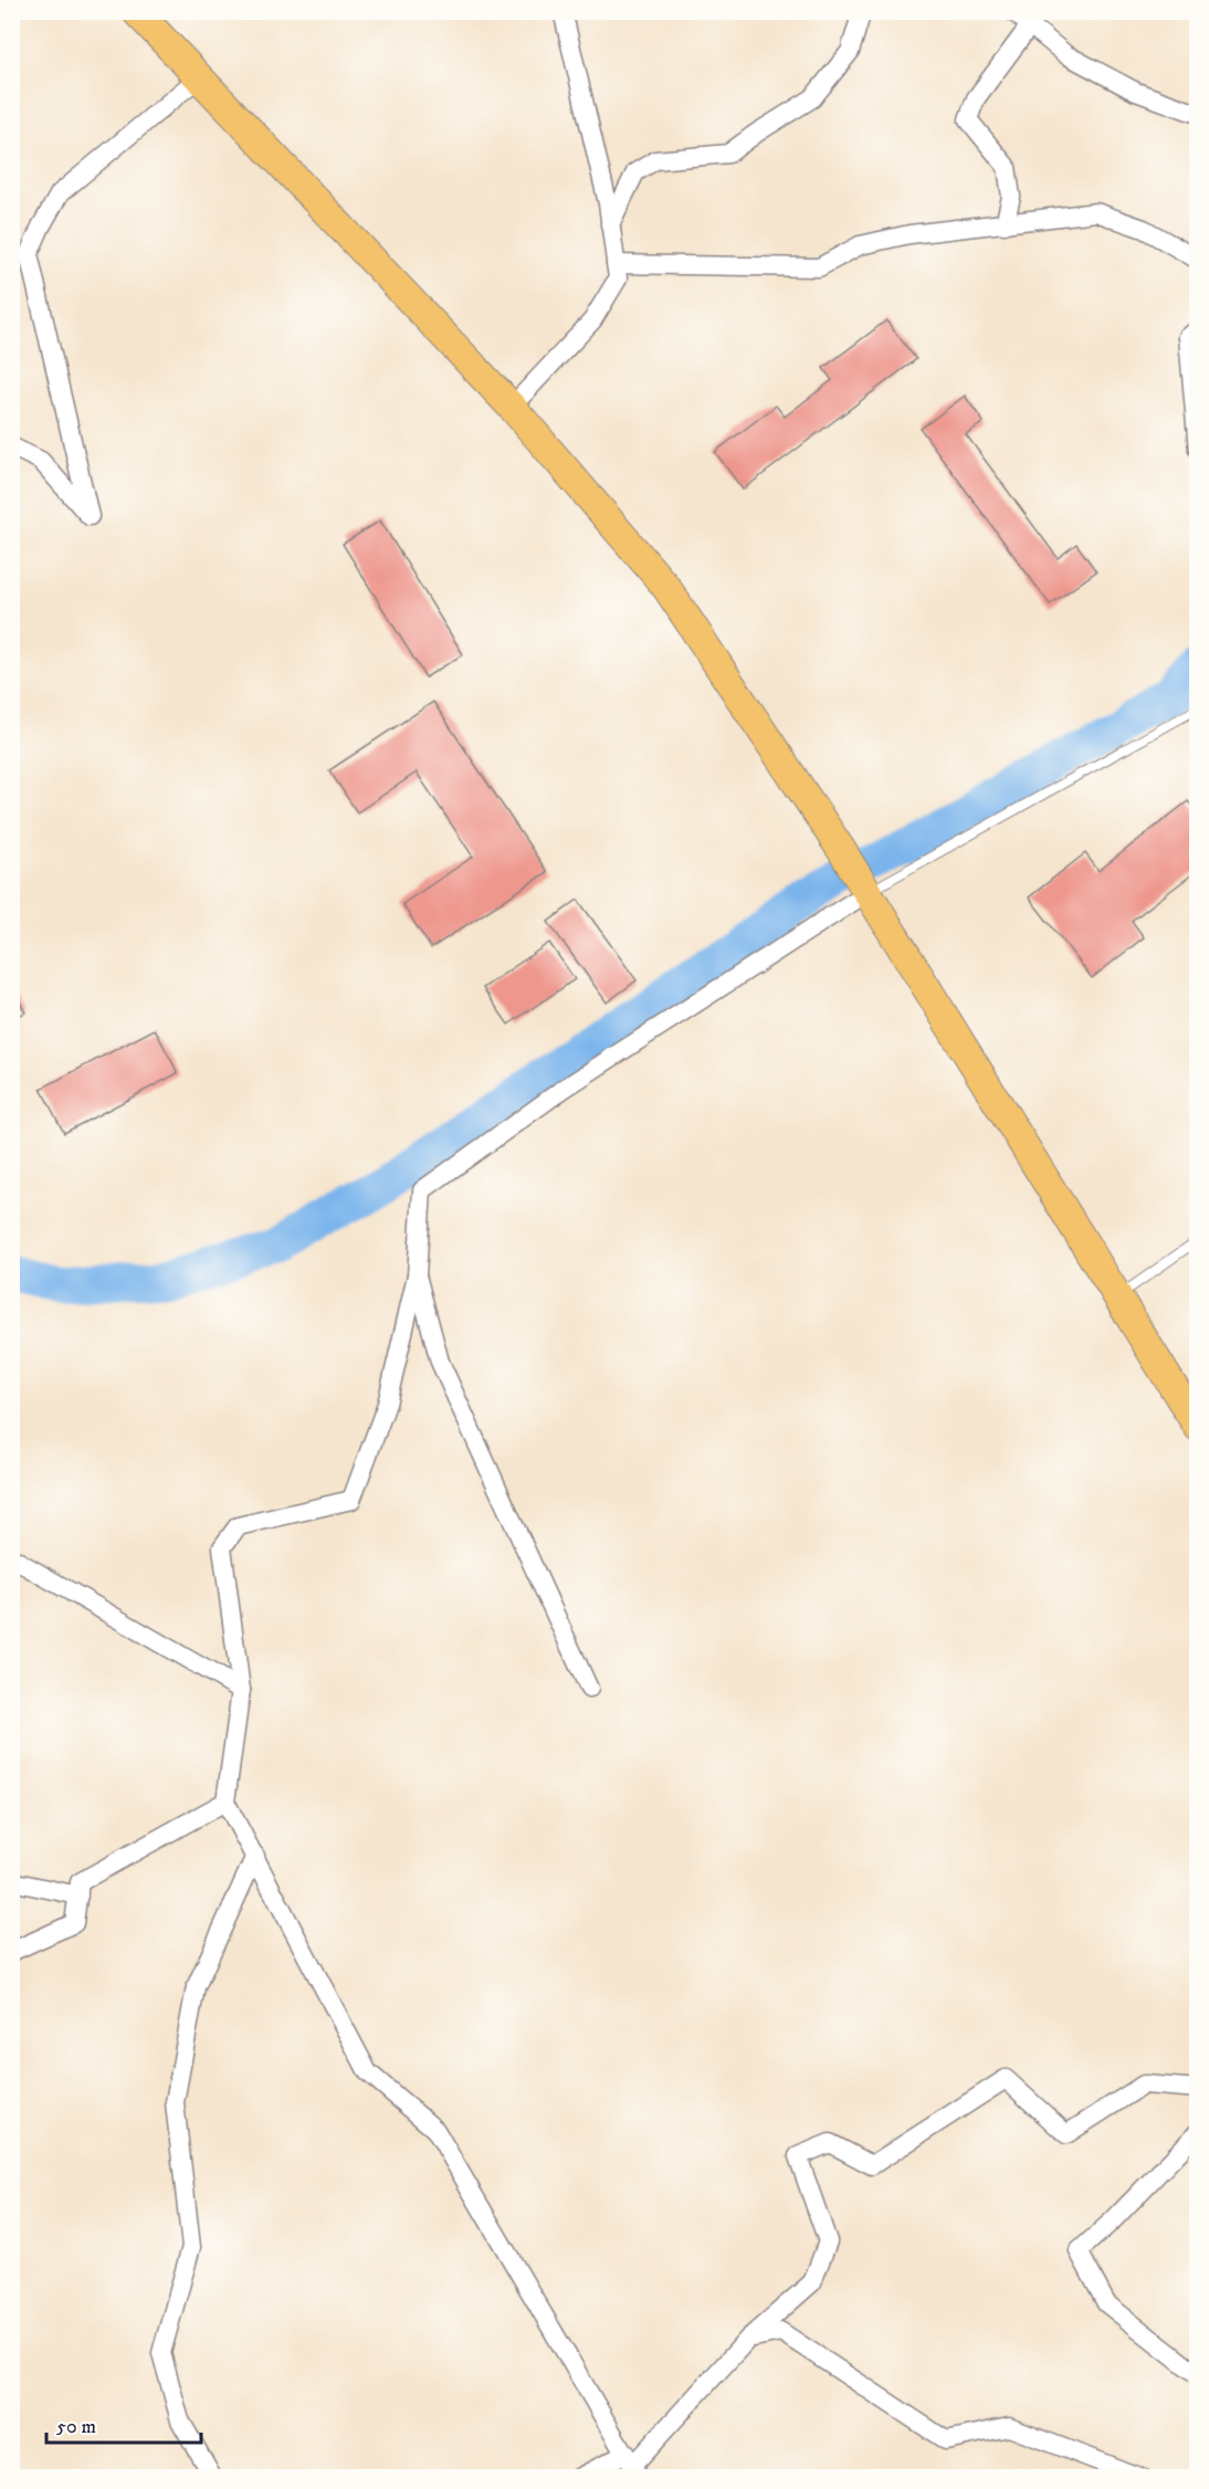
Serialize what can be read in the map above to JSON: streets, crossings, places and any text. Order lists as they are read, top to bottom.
{
  "scale_bar": "50 m"
}
